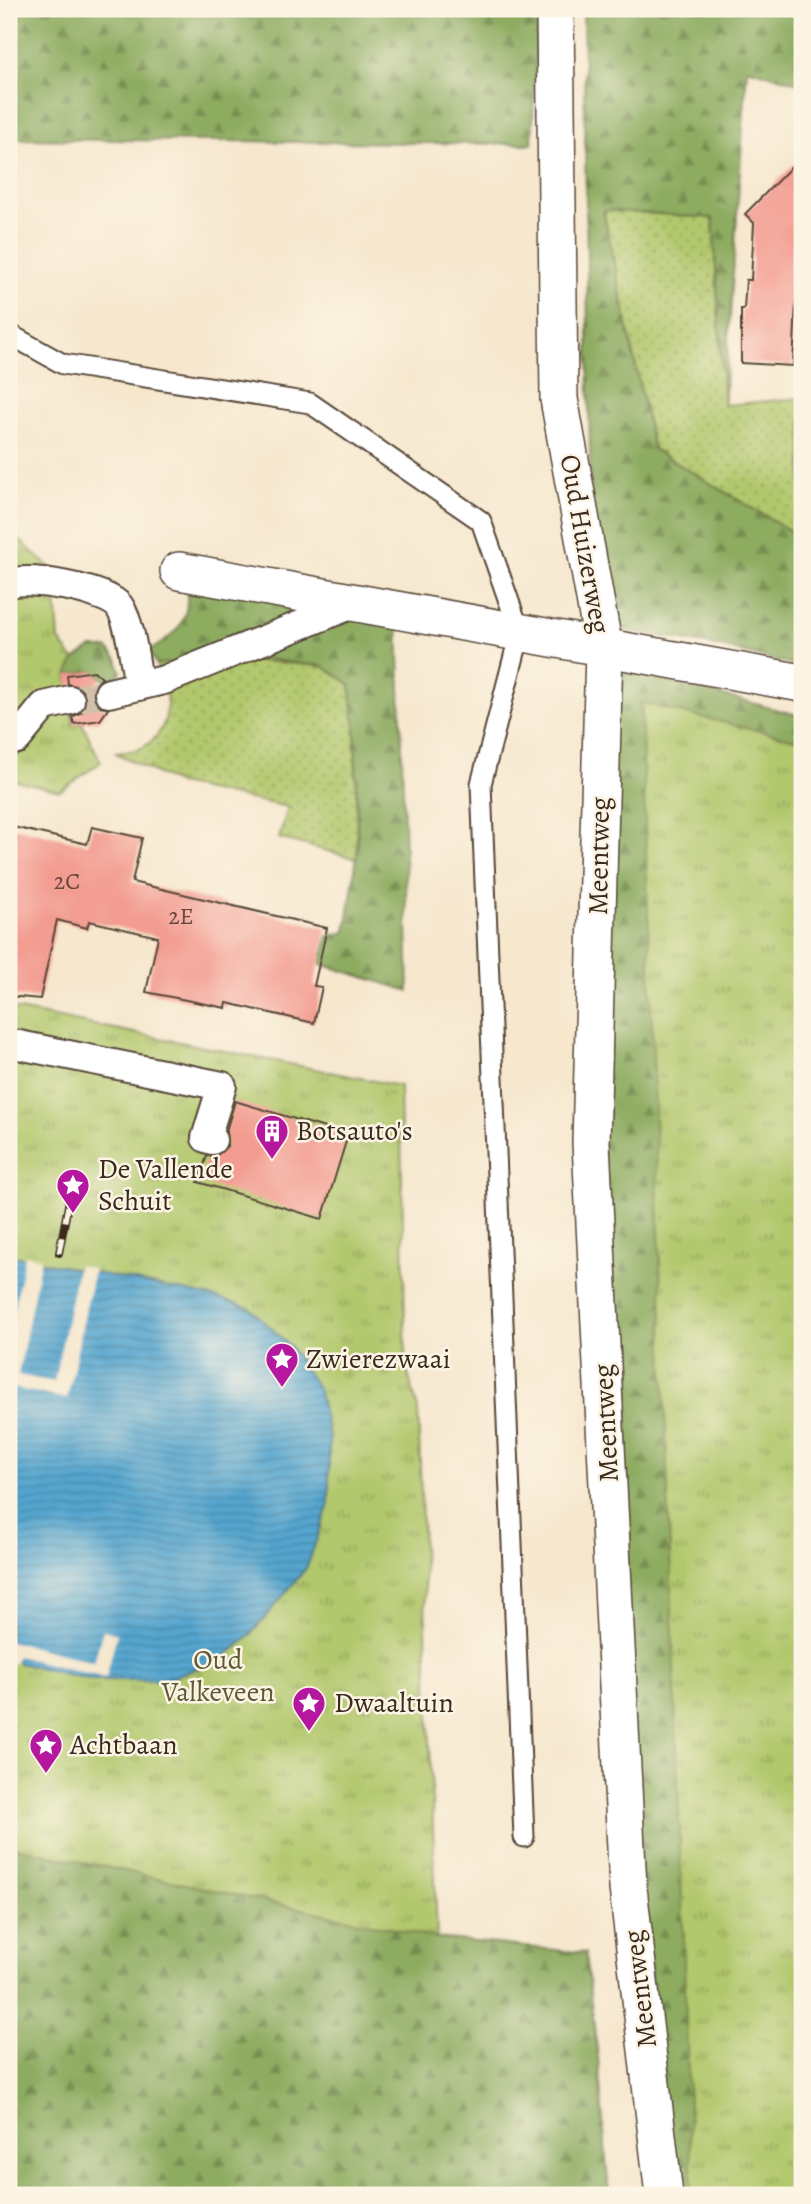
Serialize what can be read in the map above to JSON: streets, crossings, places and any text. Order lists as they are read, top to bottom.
{
  "streets": {
    "street": ["Oud Huizerweg", "Meentweg"]
  },
  "crossings": [
    ["Oud Huizerweg", "Meentweg"]
  ],
  "parks": ["Oud Valkeveen"],
  "places": {
    "building": ["Botsauto's"],
    "place": [
      "De Vallende Schuit",
      "Zwierezwaai",
      "Dwaaltuin",
      "Achtbaan"
    ]
  },
  "house_numbers": ["2C", "2E"]
}
